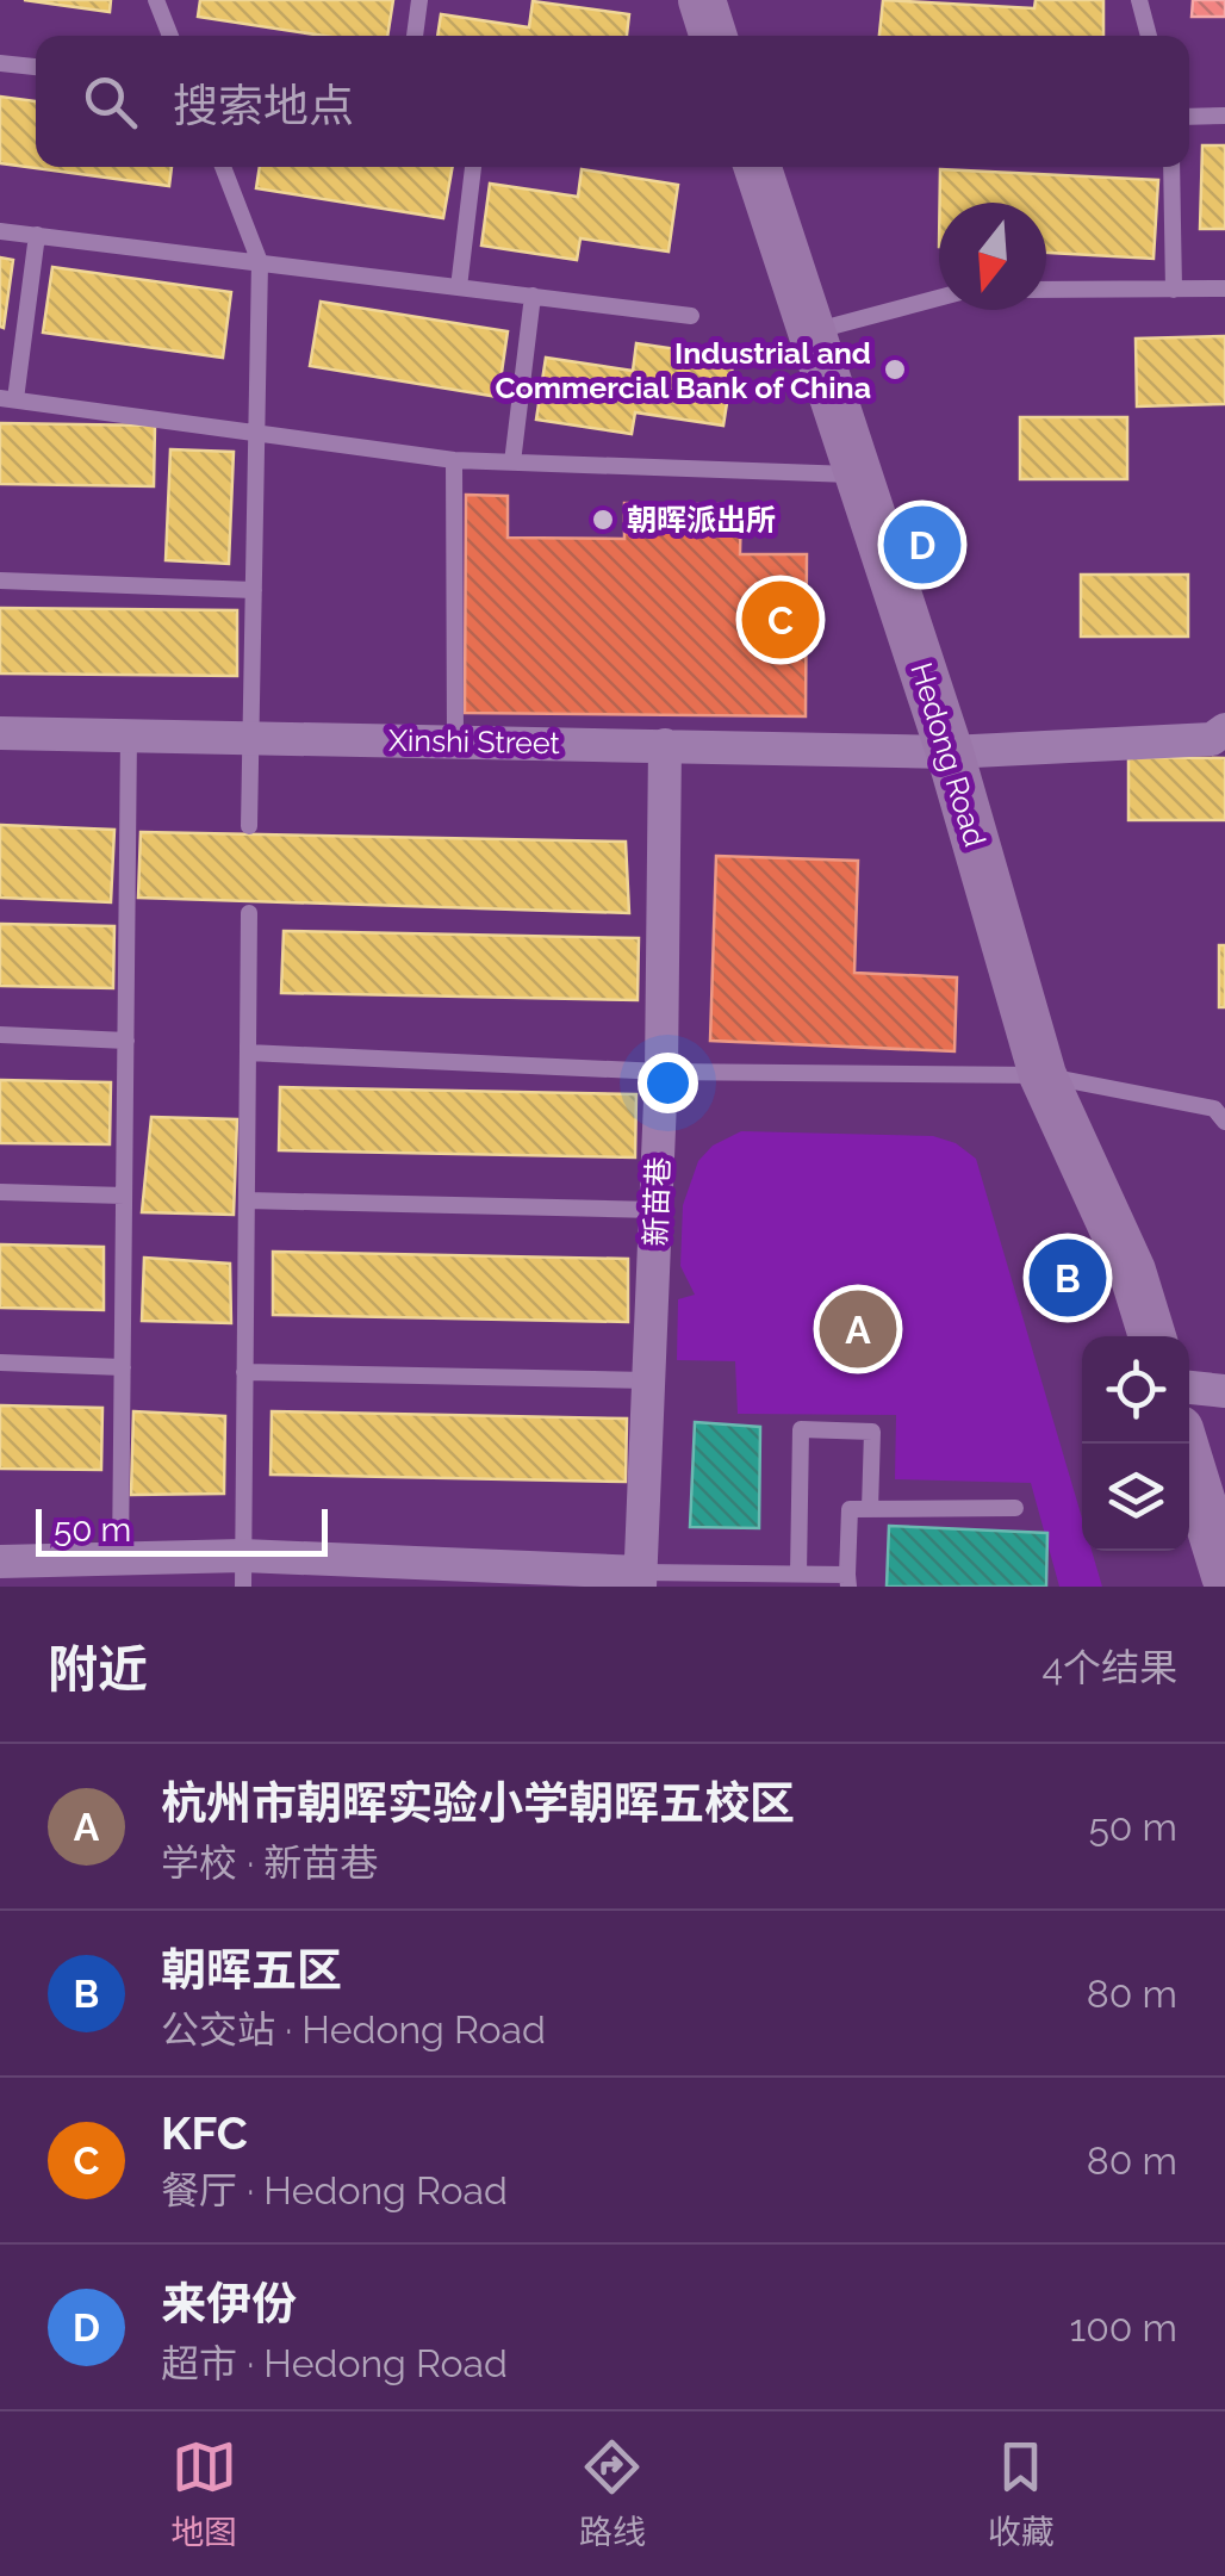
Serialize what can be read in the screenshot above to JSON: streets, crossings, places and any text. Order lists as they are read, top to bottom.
{
  "streets": {
    "main road": ["Hedong Road"],
    "street": ["Xinshi Street", "新苗巷"]
  },
  "crossings": [
    ["Xinshi Street", "Hedong Road"],
    ["Xinshi Street", "新苗巷"]
  ],
  "places": ["Industrial and Commercial Bank of China", "朝晖派出所"],
  "scale_bar": "50 m",
  "north": "bottom",
  "page": {
    "search": "搜索地点",
    "pins": [
      "D",
      "C",
      "B",
      "A"
    ],
    "scale": "50 m",
    "heading": ["附近", "4个结果"],
    "list": [
      {
        "mark": "A",
        "name": "杭州市朝晖实验小学朝晖五校区",
        "note": "学校 · 新苗巷",
        "value": "50 m"
      },
      {
        "mark": "B",
        "name": "朝晖五区",
        "note": "公交站 · Hedong Road",
        "value": "80 m"
      },
      {
        "mark": "C",
        "name": "KFC",
        "note": "餐厅 · Hedong Road",
        "value": "80 m"
      },
      {
        "mark": "D",
        "name": "来伊份",
        "note": "超市 · Hedong Road",
        "value": "100 m"
      }
    ],
    "nav": ["地图", "路线", "收藏"]
  }
}
